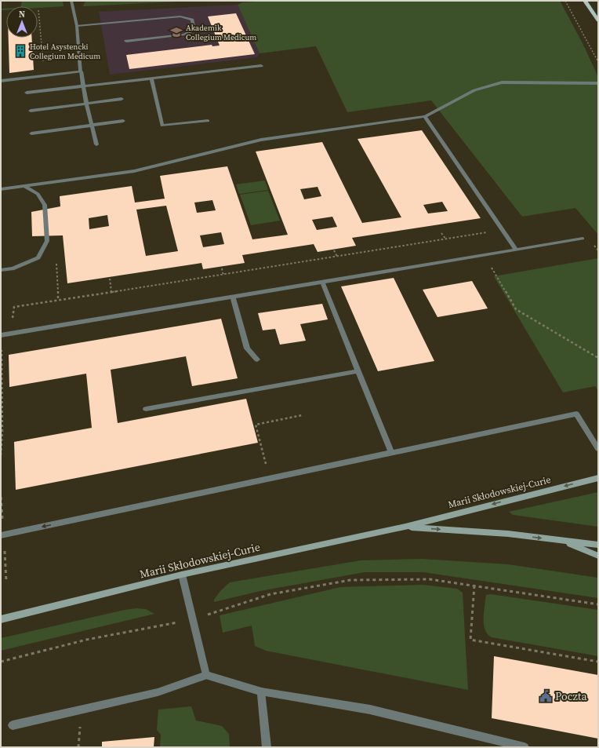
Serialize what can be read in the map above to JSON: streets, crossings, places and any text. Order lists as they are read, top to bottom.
{
  "streets": {
    "street": ["Marii Skłodowskiej-Curie"]
  },
  "places": {
    "school or university": ["Akademik Collegium Medicum"],
    "building": ["Hotel Asystencki Collegium Medicum"],
    "public building": ["Poczta"]
  },
  "north": "top"
}
